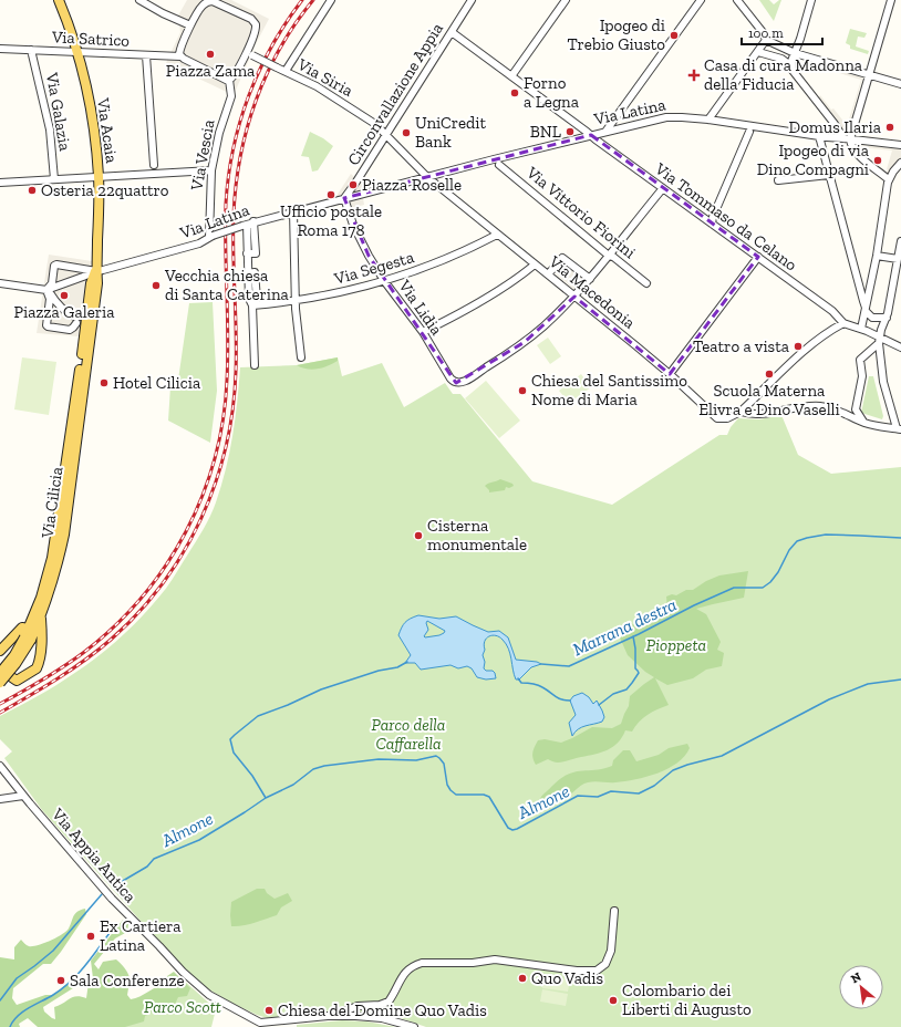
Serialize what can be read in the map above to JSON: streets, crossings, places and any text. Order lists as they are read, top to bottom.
{
  "streets": {
    "main road": ["Via Acaia", "Via Cilicia"],
    "street": [
      "Via Satrico",
      "Via Siria",
      "Circonvallazione Appia",
      "Via Galazia",
      "Via Latina",
      "Via Vescia",
      "Via Vittorio Fiorini",
      "Via Tommaso da Celano",
      "Via Segesta",
      "Via Macedonia",
      "Via Lidia",
      "Via Appia Antica"
    ]
  },
  "crossings": [
    ["Via Satrico", "Via Siria"],
    ["Via Satrico", "Via Galazia"],
    ["Via Satrico", "Via Acaia"],
    ["Via Satrico", "Via Vescia"],
    ["Via Siria", "Circonvallazione Appia"],
    ["Via Siria", "Via Latina"],
    ["Via Siria", "Via Vescia"],
    ["Via Siria", "Via Macedonia"],
    ["Circonvallazione Appia", "Via Tommaso da Celano"],
    ["Via Latina", "Via Acaia"],
    ["Via Latina", "Via Vescia"],
    ["Via Latina", "Via Tommaso da Celano"],
    ["Via Latina", "Via Macedonia"],
    ["Via Latina", "Via Lidia"],
    ["Via Segesta", "Via Macedonia"],
    ["Via Segesta", "Via Lidia"],
    ["Via Macedonia", "Via Lidia"]
  ],
  "water": ["Marrana destra", "Almone"],
  "parks": ["Pioppeta", "Parco della Caffarella", "Parco Scott"],
  "places": {
    "other": [
      "Ipogeo di Trebio Giusto",
      "Piazza Zama",
      "Forno a Legna",
      "Domus Ilaria",
      "BNL",
      "UniCredit Bank",
      "Ipogeo di via Dino Compagni",
      "Piazza Roselle",
      "Osteria 22quattro",
      "Ufficio postale Roma 178",
      "Vecchia chiesa di Santa Caterina",
      "Piazza Galeria",
      "Teatro a vista",
      "Scuola Materna Elivra e Dino Vaselli",
      "Hotel Cilicia",
      "Chiesa del Santissimo Nome di Maria",
      "Cisterna monumentale",
      "Ex Cartiera Latina",
      "Quo Vadis",
      "Sala Conferenze",
      "Colombario dei Liberti di Augusto",
      "Chiesa del Domine Quo Vadis"
    ],
    "health": ["Casa di cura Madonna della Fiducia"]
  },
  "scale_bar": "100 m",
  "north": "top left"
}
